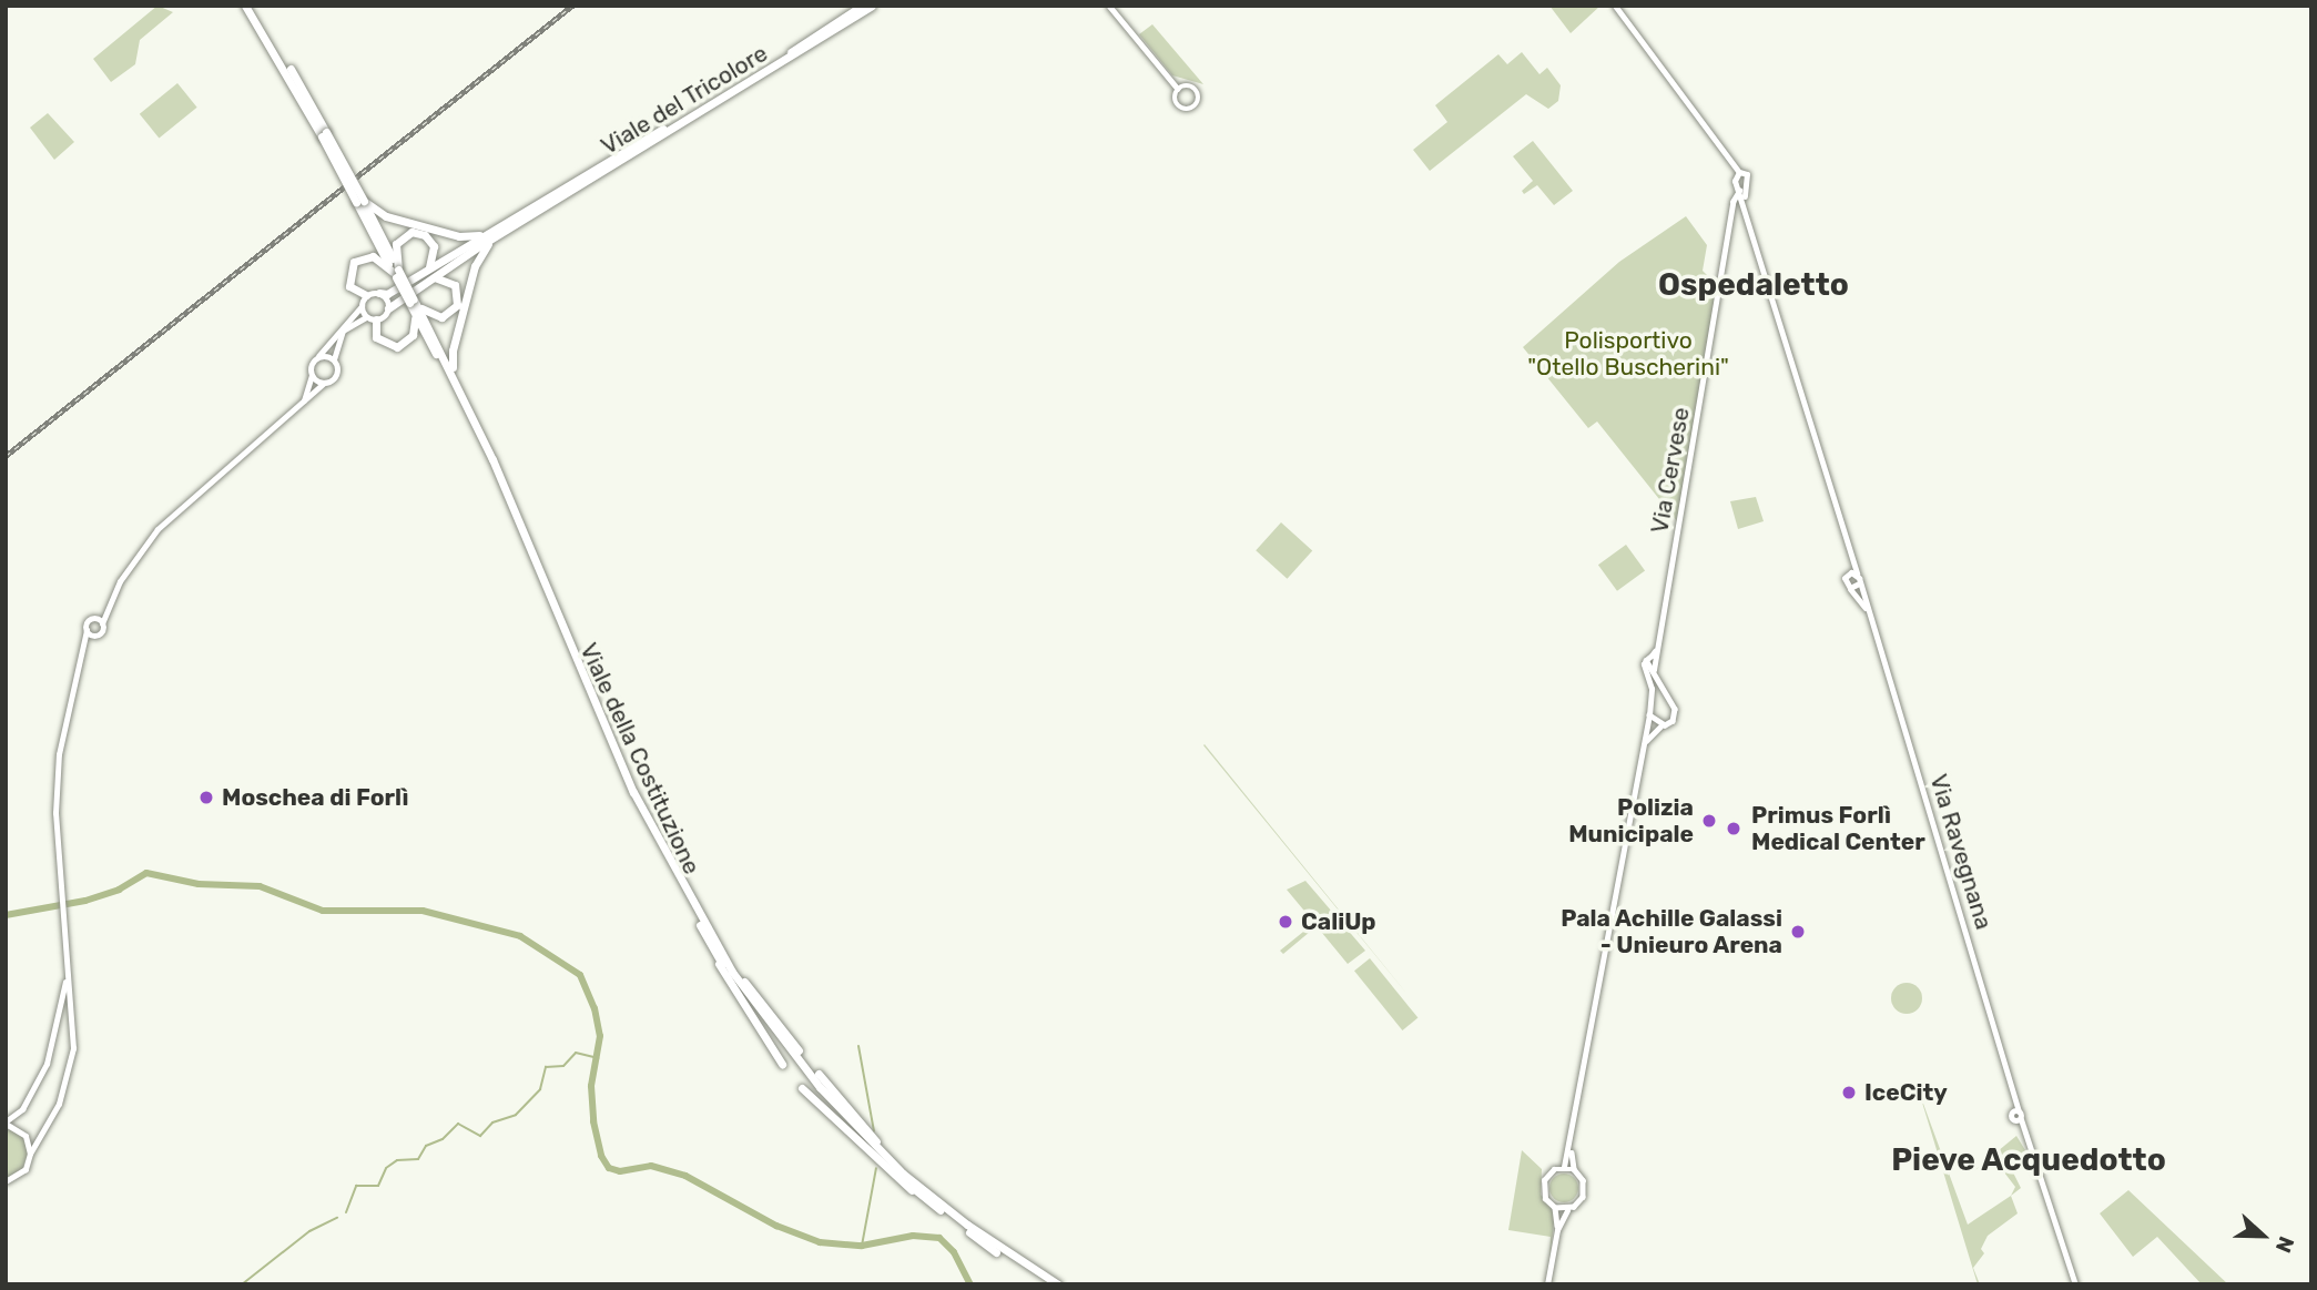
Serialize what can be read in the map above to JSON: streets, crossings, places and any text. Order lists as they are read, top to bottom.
{
  "streets": {
    "highway": ["Viale del Tricolore", "Viale della Costituzione"],
    "main road": ["Via Cervese", "Via Ravegnana"]
  },
  "districts": ["Ospedaletto", "Pieve Acquedotto"],
  "parks": ["Polisportivo \"Otello Buscherini\""],
  "places": [
    "Moschea di Forlì",
    "Polizia Municipale",
    "Primus Forlì Medical Center",
    "CaliUp",
    "Pala Achille Galassi - Unieuro Arena",
    "IceCity"
  ],
  "north": "right"
}
